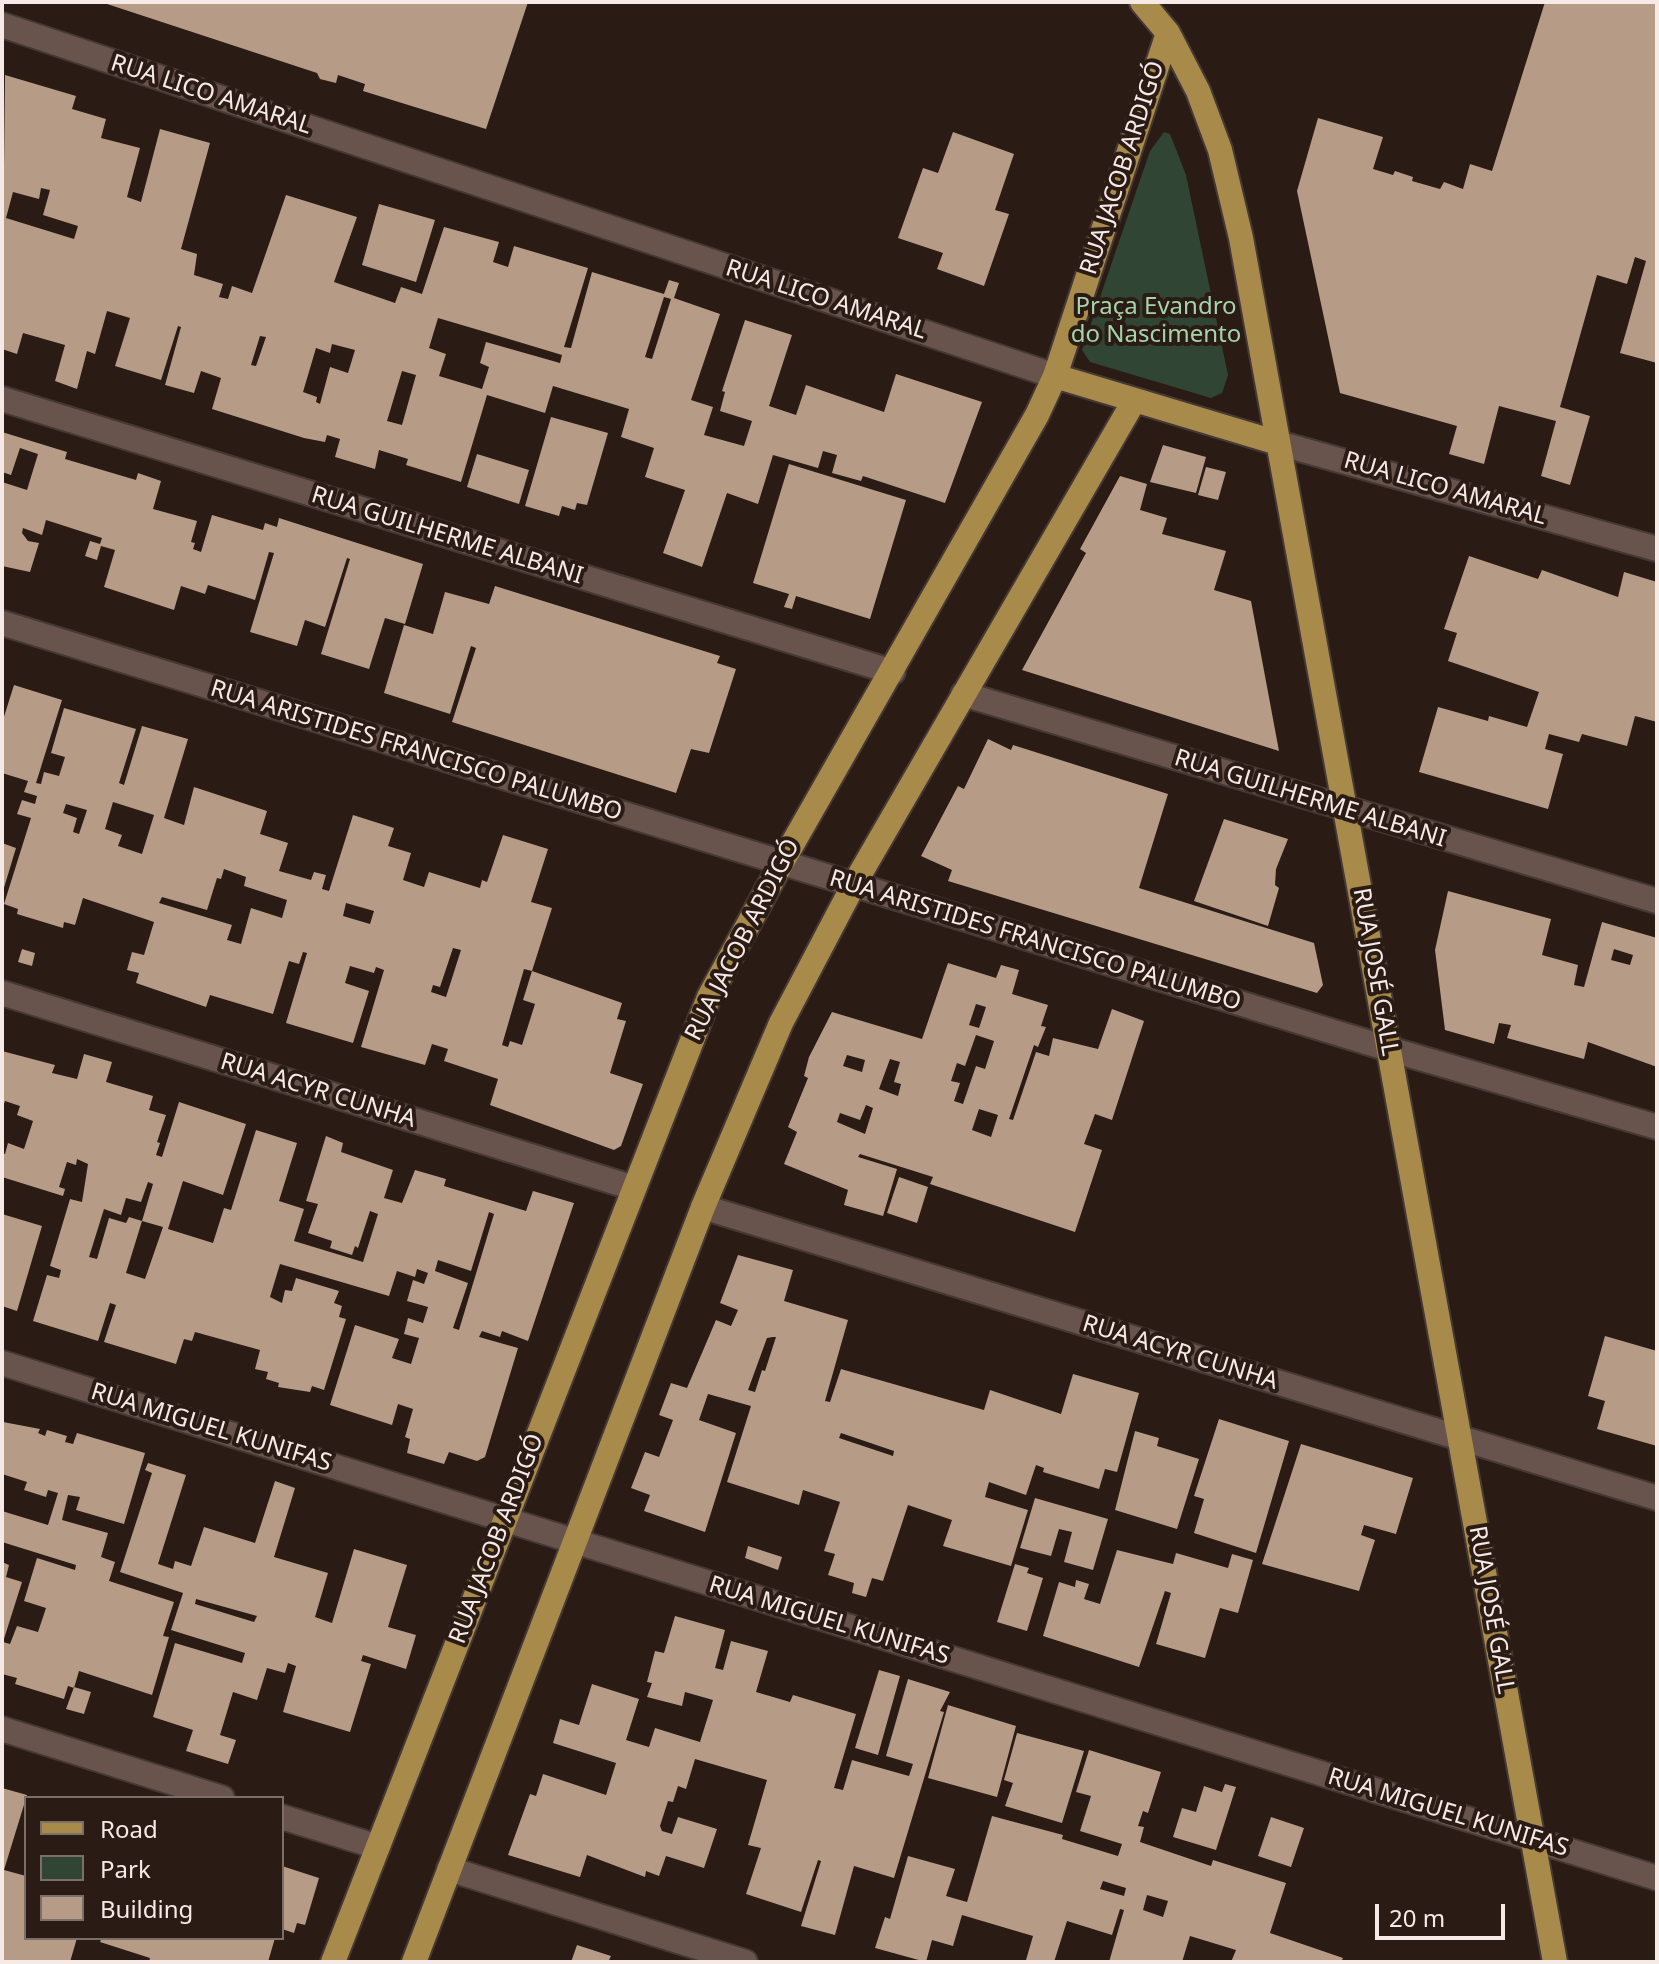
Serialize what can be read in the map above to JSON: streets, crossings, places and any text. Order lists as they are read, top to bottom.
{
  "streets": {
    "main road": ["RUA LICO AMARAL", "RUA JACOB ARDIGÓ", "RUA JOSÉ GALL"],
    "street": [
      "RUA GUILHERME ALBANI",
      "RUA ARISTIDES FRANCISCO PALUMBO",
      "RUA ACYR CUNHA",
      "RUA MIGUEL KUNIFAS"
    ]
  },
  "crossings": [
    ["RUA LICO AMARAL", "RUA JACOB ARDIGÓ"],
    ["RUA LICO AMARAL", "RUA JOSÉ GALL"],
    ["RUA JACOB ARDIGÓ", "RUA GUILHERME ALBANI"],
    ["RUA JACOB ARDIGÓ", "RUA ARISTIDES FRANCISCO PALUMBO"],
    ["RUA JACOB ARDIGÓ", "RUA JOSÉ GALL"],
    ["RUA JACOB ARDIGÓ", "RUA ACYR CUNHA"],
    ["RUA JACOB ARDIGÓ", "RUA MIGUEL KUNIFAS"],
    ["RUA GUILHERME ALBANI", "RUA JOSÉ GALL"],
    ["RUA ARISTIDES FRANCISCO PALUMBO", "RUA JOSÉ GALL"],
    ["RUA JOSÉ GALL", "RUA ACYR CUNHA"],
    ["RUA JOSÉ GALL", "RUA MIGUEL KUNIFAS"]
  ],
  "parks": ["Praça Evandro do Nascimento"],
  "legend": ["Road", "Park", "Building"],
  "scale_bar": "20 m"
}
